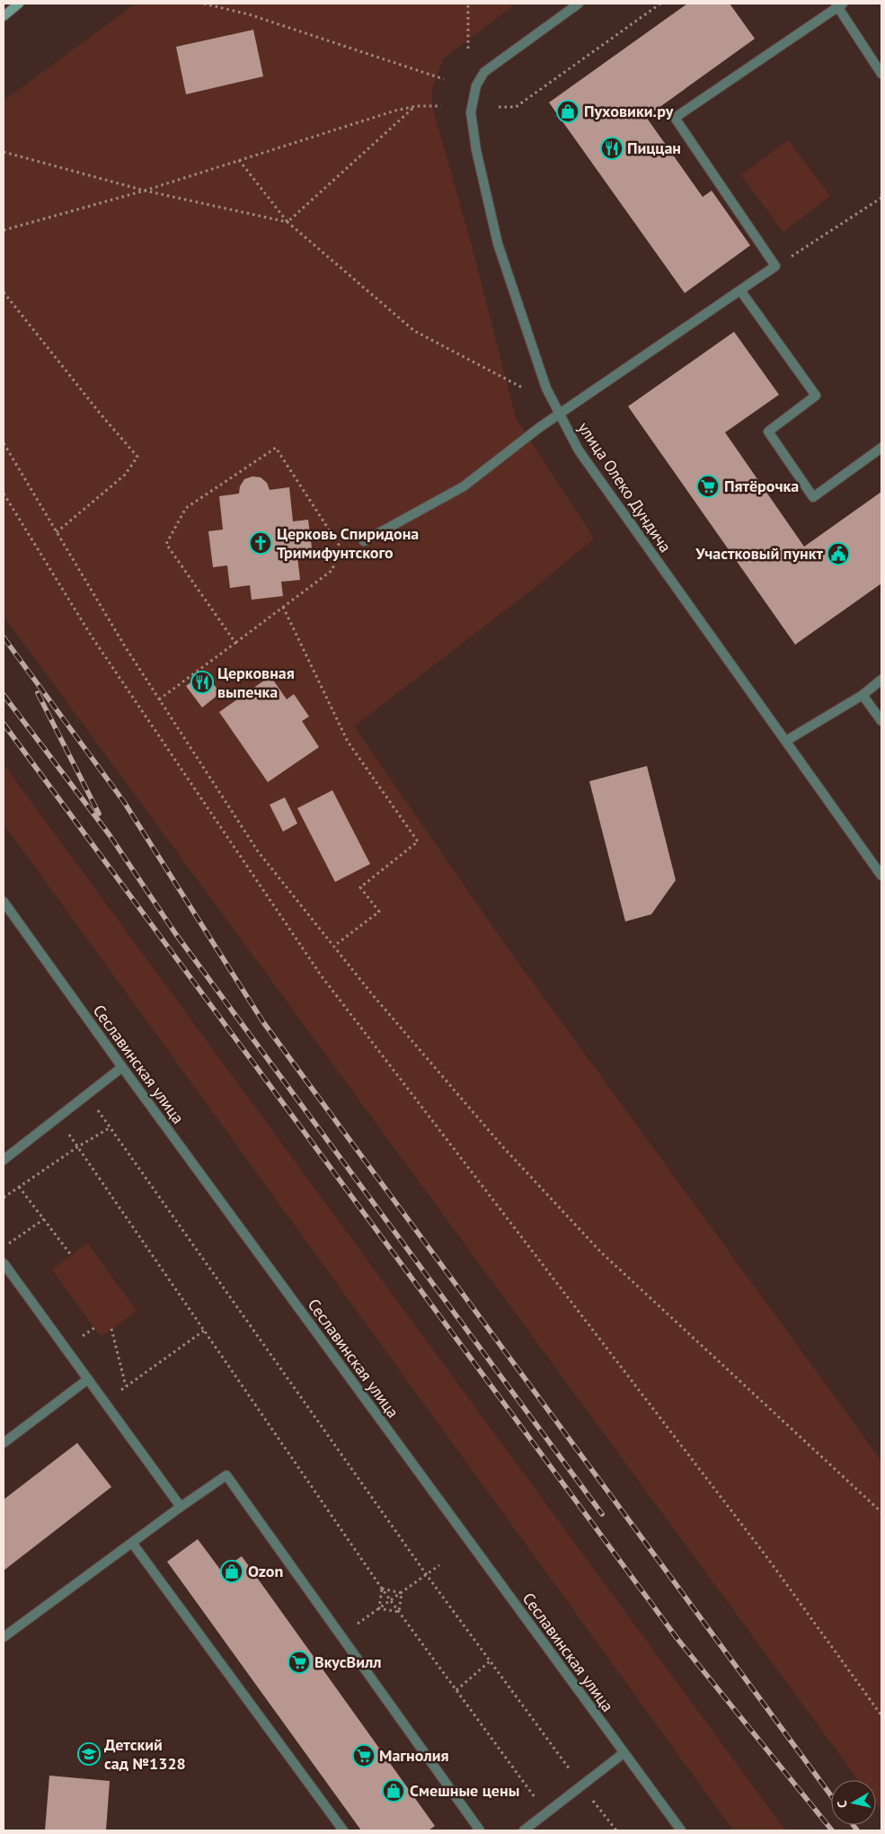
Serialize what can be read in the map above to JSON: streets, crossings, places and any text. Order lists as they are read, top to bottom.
{
  "streets": {
    "street": ["улица Олеко Дундича", "Сеславинская улица"]
  },
  "places": {
    "shop": ["Пуховики.ру", "Ozon", "Смешные цены"],
    "restaurant": ["Пиццан", "Церковная выпечка"],
    "supermarket": ["Пятёрочка", "ВкусВилл", "Магнолия"],
    "church": ["Церковь Спиридона Тримифунтского"],
    "public building": ["Участковый пункт"],
    "school or university": ["Детский сад №1328"]
  },
  "north": "left"
}
